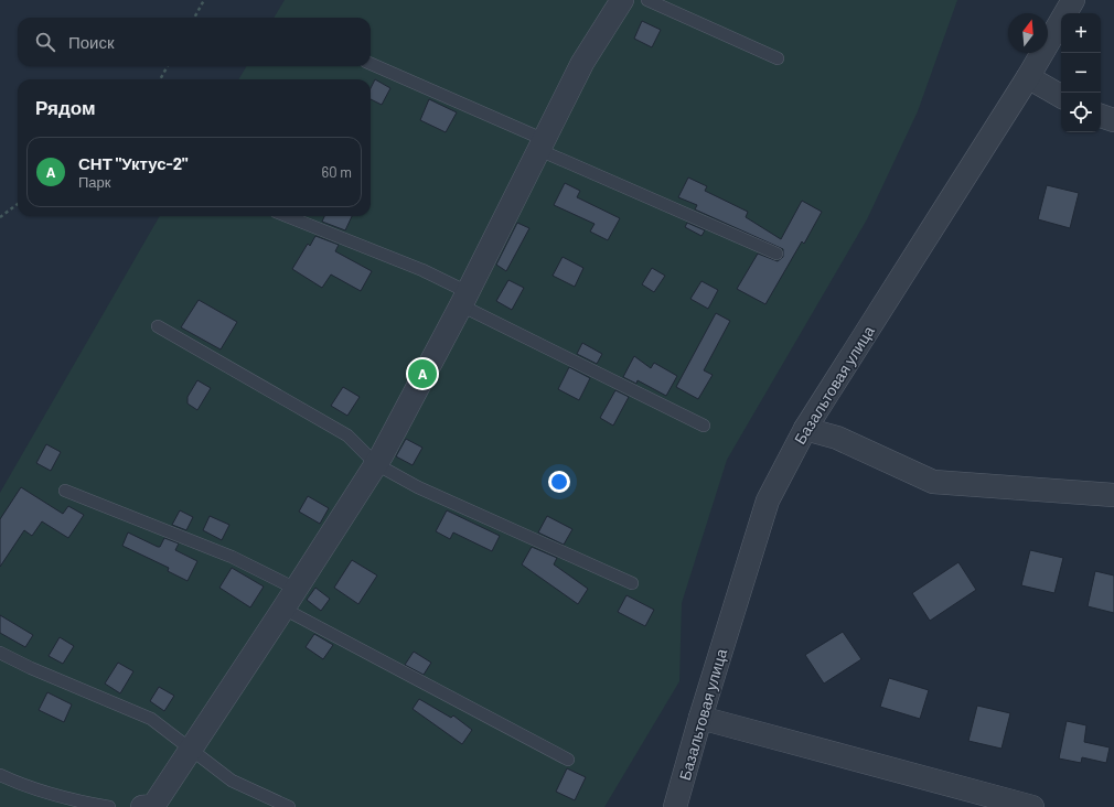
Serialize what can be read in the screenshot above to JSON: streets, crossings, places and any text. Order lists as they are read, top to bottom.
{
  "streets": {
    "street": ["Базальтовая улица"]
  },
  "north": "top",
  "page": {
    "map_buttons": ["+", "−"],
    "search": "Поиск",
    "heading": "Рядом",
    "list": [
      {
        "mark": "A",
        "name": "СНТ \"Уктус-2\"",
        "note": "Парк",
        "value": "60 m"
      }
    ],
    "pins": "A"
  }
}
